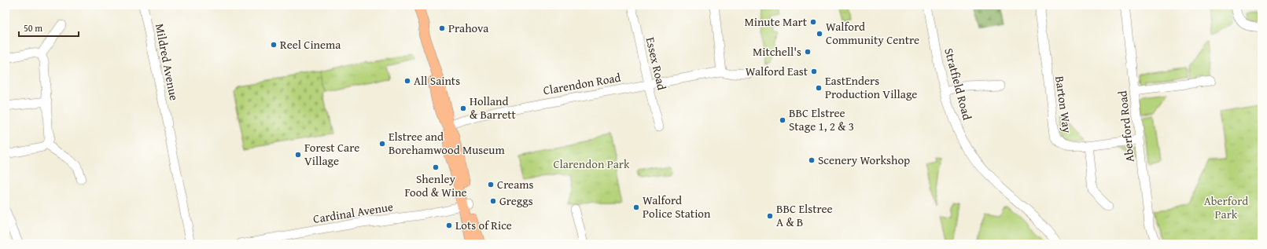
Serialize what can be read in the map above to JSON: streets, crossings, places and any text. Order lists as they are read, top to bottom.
{
  "streets": {
    "street": [
      "Mildred Avenue",
      "Essex Road",
      "Clarendon Road",
      "Stratfield Road",
      "Barton Way",
      "Aberford Road",
      "Cardinal Avenue"
    ]
  },
  "crossings": [
    ["Essex Road", "Clarendon Road"],
    ["Barton Way", "Aberford Road"]
  ],
  "parks": ["Clarendon Park", "Aberford Park"],
  "places": [
    "Minute Mart",
    "Prahova",
    "Walford Community Centre",
    "Reel Cinema",
    "Mitchell's",
    "Walford East",
    "All Saints",
    "EastEnders Production Village",
    "Holland & Barrett",
    "BBC Elstree Stage 1, 2 & 3",
    "Elstree and Borehamwood Museum",
    "Forest Care Village",
    "Scenery Workshop",
    "Shenley Food & Wine",
    "Creams",
    "Greggs",
    "Walford Police Station",
    "BBC Elstree A & B",
    "Lots of Rice"
  ],
  "scale_bar": "50 m"
}
